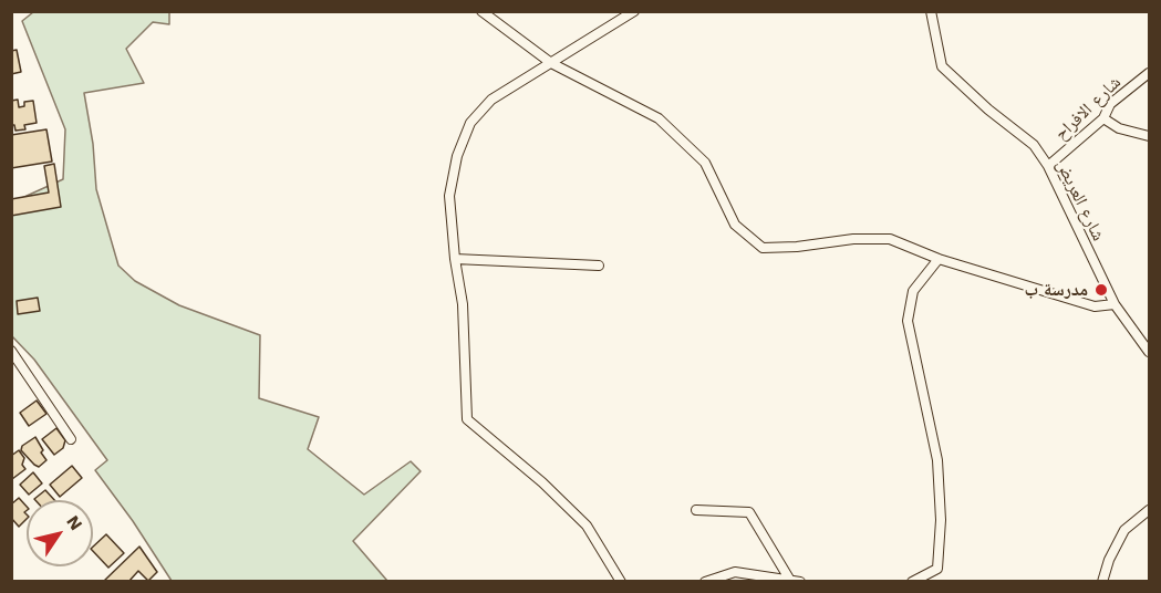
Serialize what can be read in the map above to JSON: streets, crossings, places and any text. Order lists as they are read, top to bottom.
{
  "streets": {
    "street": ["شارع الافراح", "شارع العريض"]
  },
  "crossings": [
    ["شارع الافراح", "شارع العريض"]
  ],
  "places": ["مدرسة ب"],
  "north": "top right"
}
